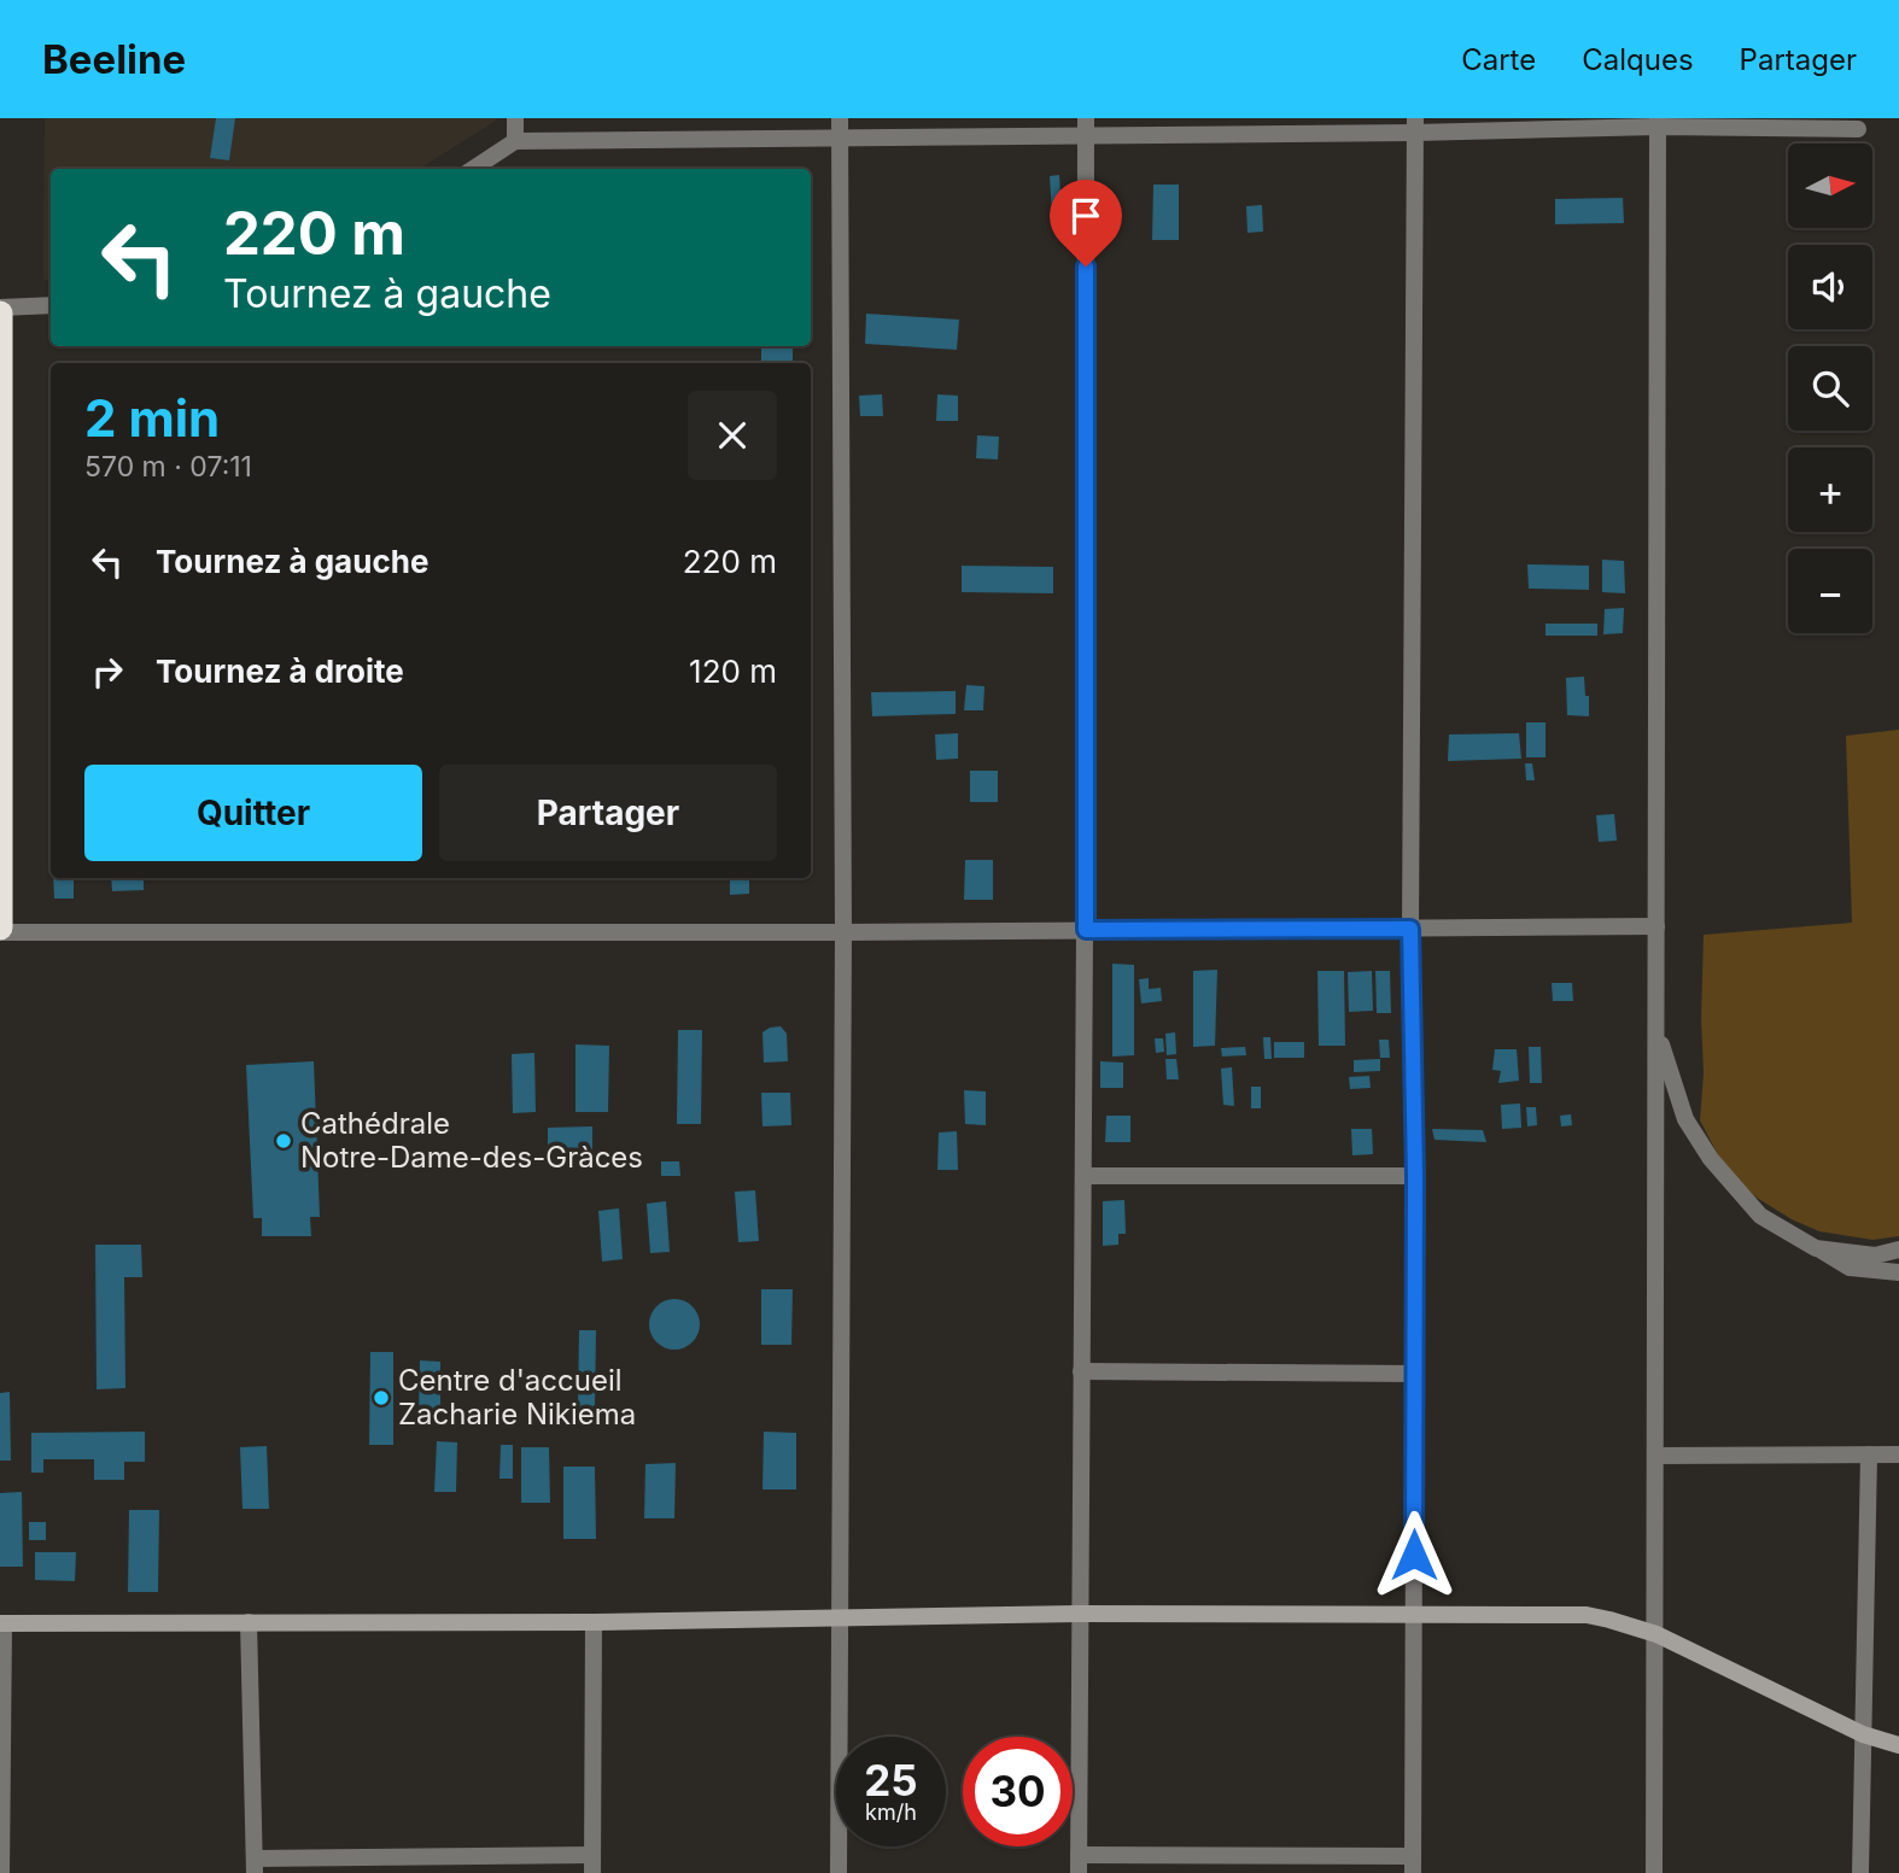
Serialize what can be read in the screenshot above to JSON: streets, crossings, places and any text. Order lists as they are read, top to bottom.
{
  "places": ["Cathédrale Notre-Dame-des-Gràces", "Centre d'accueil Zacharie Nikiema"],
  "north": "right",
  "page": {
    "header": "Beeline",
    "nav": ["Carte", "Calques", "Partager"],
    "map_buttons": ["+", "−"],
    "turn": ["220 m", "Tournez à gauche"],
    "heading": ["2 min", "570 m · 07:11"],
    "list": [
      {
        "name": "Tournez à gauche",
        "value": "220 m"
      },
      {
        "name": "Tournez à droite",
        "value": "120 m"
      }
    ],
    "buttons": ["Quitter", "Partager"],
    "speed": "25 km/h",
    "limit": "30"
  }
}
